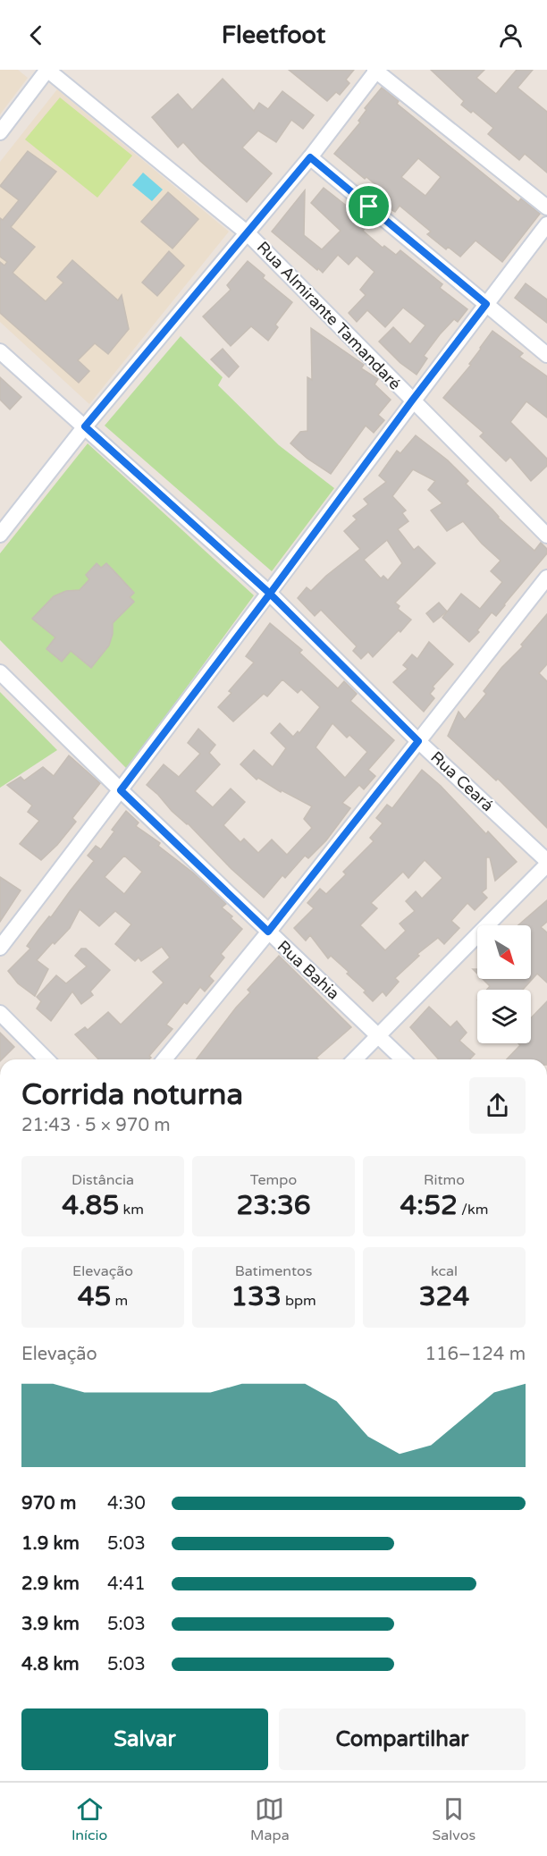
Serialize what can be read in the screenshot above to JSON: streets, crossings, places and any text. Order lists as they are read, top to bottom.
{
  "streets": {
    "street": ["Rua Almirante Tamandaré", "Rua Ceará", "Rua Bahia"]
  },
  "north": "bottom right",
  "page": {
    "header": "Fleetfoot",
    "heading": ["Corrida noturna", "21:43 · 5 × 970 m"],
    "stats": [
      ["Distância", "4.85 km"],
      ["Tempo", "23:36"],
      ["Ritmo", "4:52 /km"],
      ["Elevação", "45 m"],
      ["Batimentos", "133 bpm"],
      ["kcal", "324"]
    ],
    "chart": ["Elevação", "116–124 m"],
    "list": [
      {
        "name": "970 m",
        "note": "4:30"
      },
      {
        "name": "1.9 km",
        "note": "5:03"
      },
      {
        "name": "2.9 km",
        "note": "4:41"
      },
      {
        "name": "3.9 km",
        "note": "5:03"
      },
      {
        "name": "4.8 km",
        "note": "5:03"
      }
    ],
    "buttons": ["Salvar", "Compartilhar"],
    "tabs": ["Início", "Mapa", "Salvos"]
  }
}
